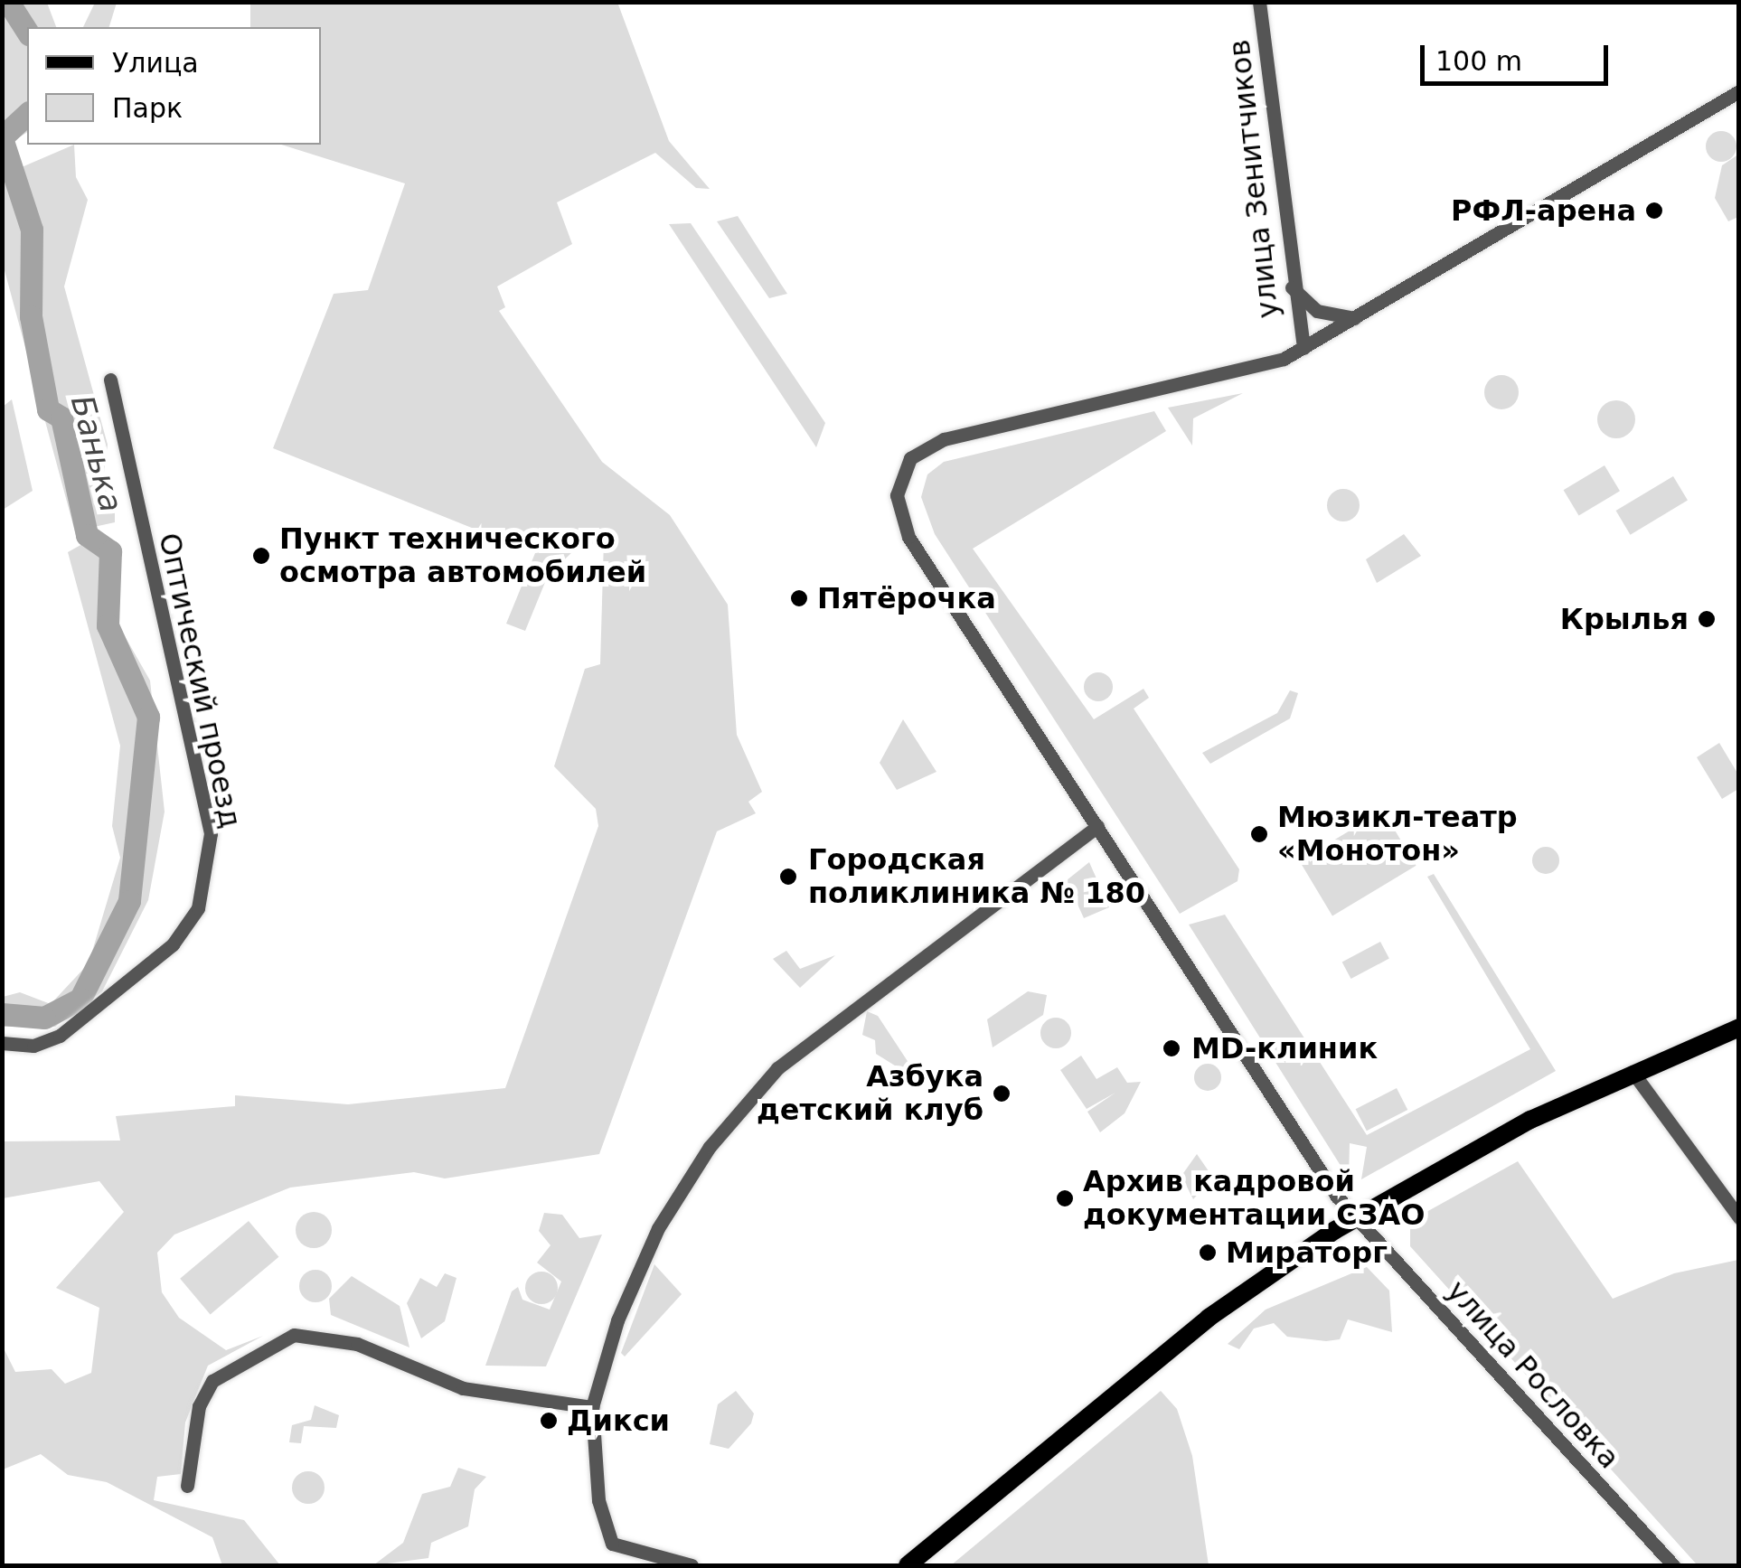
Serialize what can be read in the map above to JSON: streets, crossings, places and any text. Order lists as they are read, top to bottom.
{
  "streets": {
    "street": ["улица Зенитчиков", "Оптический проезд", "улица Рословка"]
  },
  "crossings": [
    ["улица Зенитчиков", "улица Рословка"]
  ],
  "water": ["Банька"],
  "places": [
    "РФЛ-арена",
    "Пункт технического осмотра автомобилей",
    "Пятёрочка",
    "Крылья",
    "Мюзикл-театр «Монотон»",
    "Городская поликлиника № 180",
    "MD-клиник",
    "Азбука детский клуб",
    "Архив кадровой документации СЗАО",
    "Мираторг",
    "Дикси"
  ],
  "legend": ["Улица", "Парк"],
  "scale_bar": "100 m"
}
